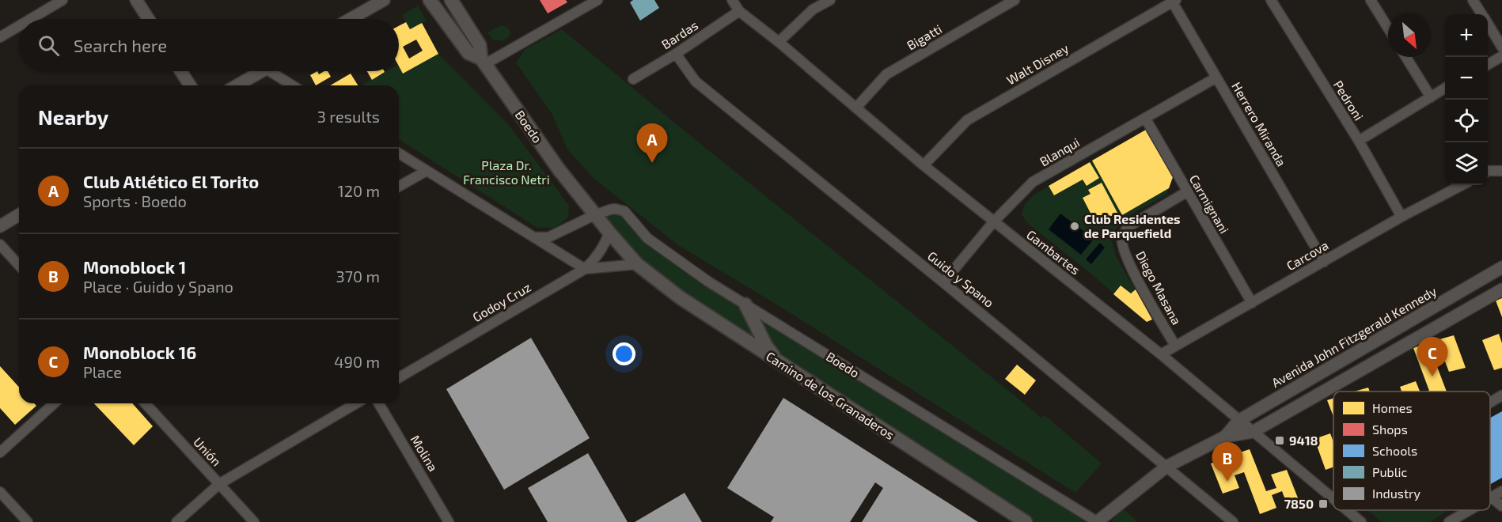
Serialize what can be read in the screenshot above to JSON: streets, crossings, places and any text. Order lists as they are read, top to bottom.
{
  "streets": {
    "main road": ["Boedo", "Camino de los Granaderos"],
    "street": [
      "Bardas",
      "Bigatti",
      "Walt Disney",
      "Pedroni",
      "Herrero Miranda",
      "Blanqui",
      "Carmignani",
      "Gambartes",
      "Carcova",
      "Guido y Spano",
      "Diego Masana",
      "Godoy Cruz",
      "Avenida John Fitzgerald Kennedy",
      "Unión",
      "Molina"
    ]
  },
  "crossings": [
    ["Bardas", "Gambartes"],
    ["Bardas", "Guido y Spano"],
    ["Bigatti", "Gambartes"],
    ["Walt Disney", "Herrero Miranda"],
    ["Walt Disney", "Gambartes"],
    ["Pedroni", "Carcova"],
    ["Herrero Miranda", "Blanqui"],
    ["Herrero Miranda", "Carcova"],
    ["Boedo", "Godoy Cruz"],
    ["Boedo", "Avenida John Fitzgerald Kennedy"],
    ["Boedo", "Camino de los Granaderos"],
    ["Blanqui", "Carmignani"],
    ["Blanqui", "Gambartes"],
    ["Blanqui", "Guido y Spano"],
    ["Carmignani", "Carcova"],
    ["Carmignani", "Diego Masana"],
    ["Gambartes", "Carcova"],
    ["Gambartes", "Avenida John Fitzgerald Kennedy"],
    ["Carcova", "Diego Masana"],
    ["Guido y Spano", "Avenida John Fitzgerald Kennedy"],
    ["Godoy Cruz", "Camino de los Granaderos"]
  ],
  "parks": ["Plaza Dr. Francisco Netri"],
  "places": {
    "other": ["Club Residentes de Parquefield"],
    "transit": ["9418", "7850"]
  },
  "legend": [
    "Homes",
    "Shops",
    "Schools",
    "Public",
    "Industry"
  ],
  "north": "bottom right",
  "page": {
    "map_buttons": ["+", "−"],
    "search": "Search here",
    "heading": ["Nearby", "3 results"],
    "pins": ["A", "C", "B"],
    "list": [
      {
        "mark": "A",
        "name": "Club Atlético El Torito",
        "note": "Sports · Boedo",
        "value": "120 m"
      },
      {
        "mark": "B",
        "name": "Monoblock 1",
        "note": "Place · Guido y Spano",
        "value": "370 m"
      },
      {
        "mark": "C",
        "name": "Monoblock 16",
        "note": "Place",
        "value": "490 m"
      }
    ]
  }
}
